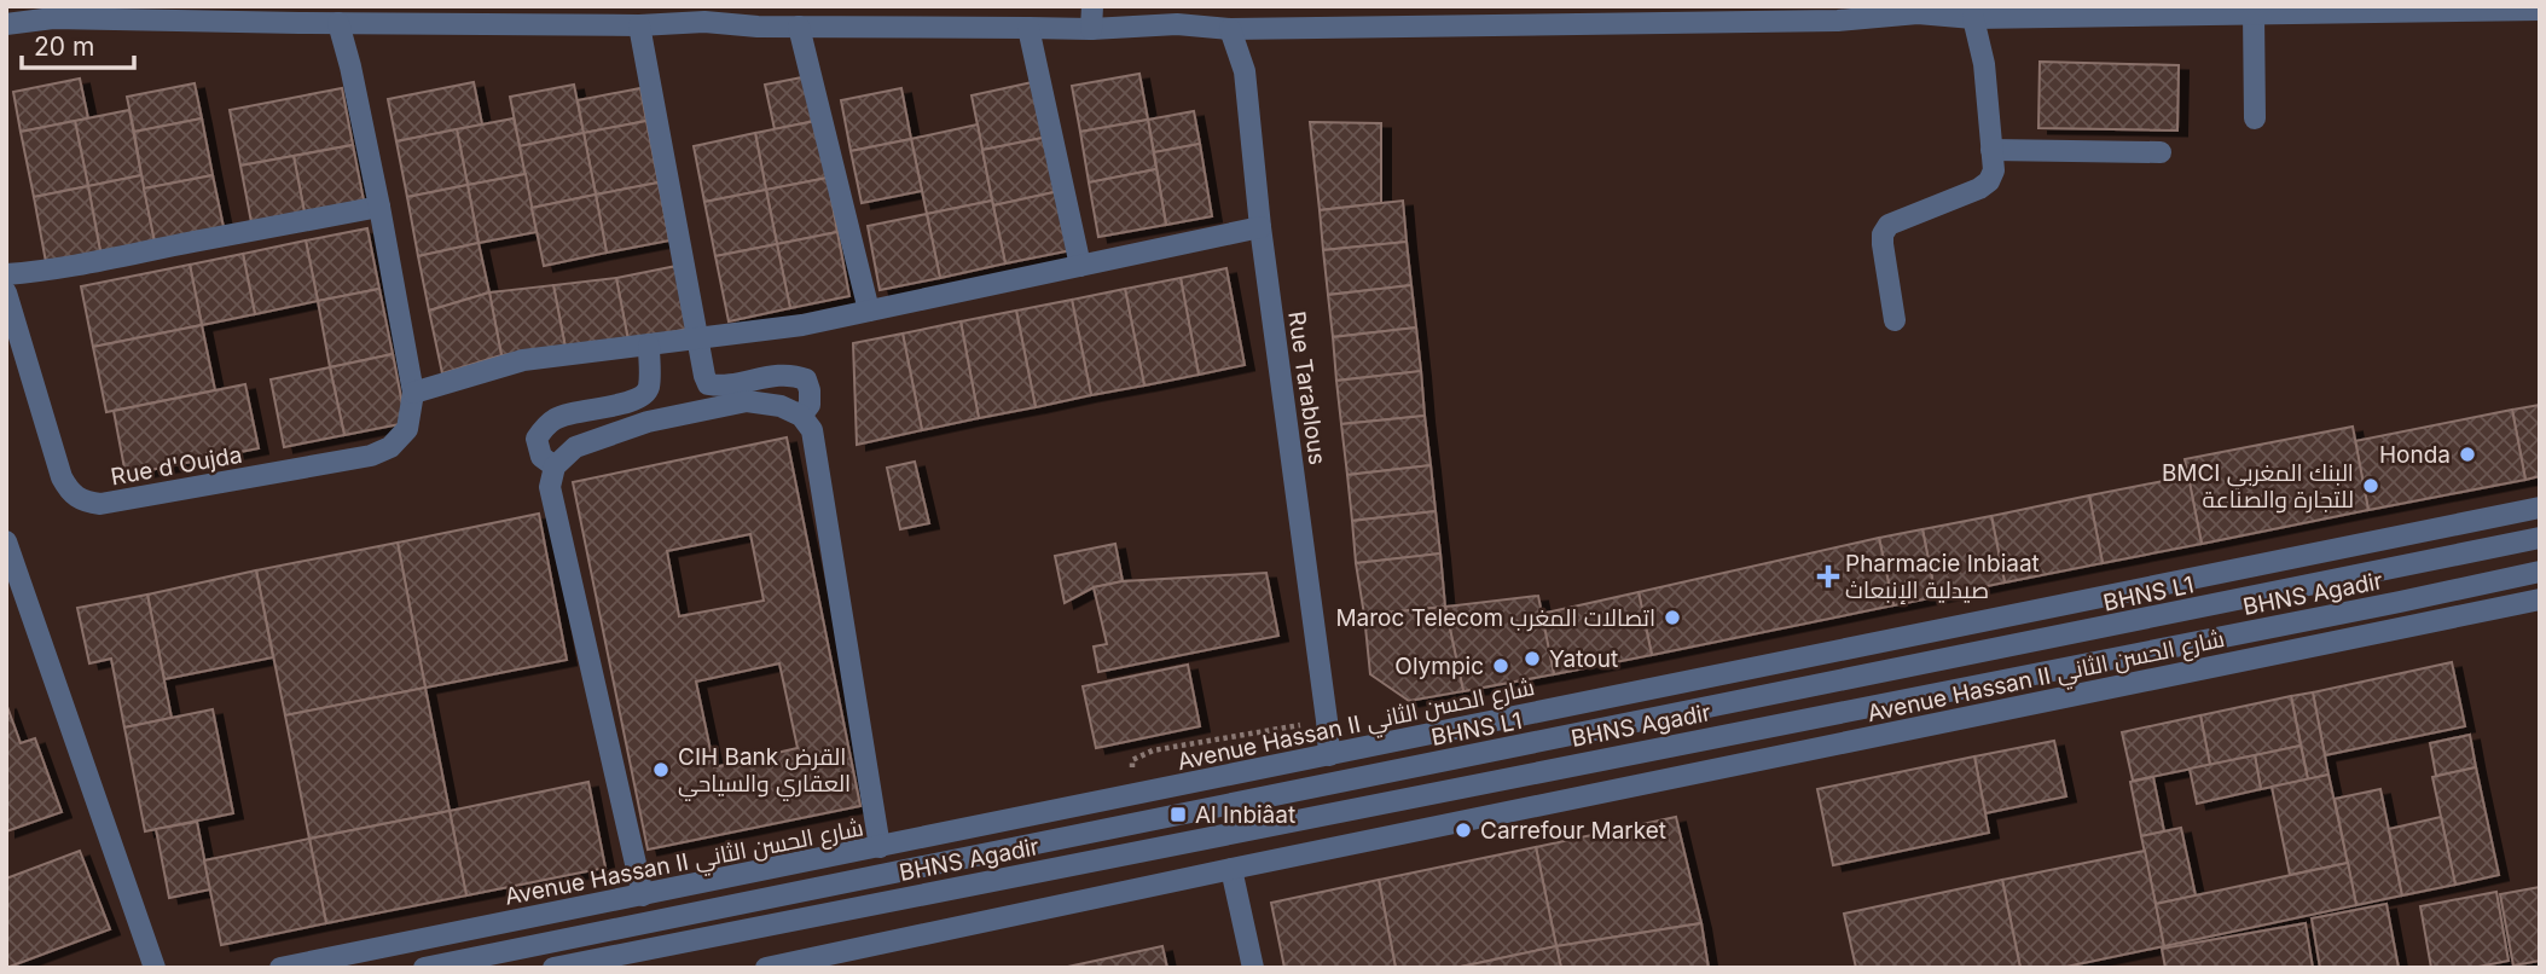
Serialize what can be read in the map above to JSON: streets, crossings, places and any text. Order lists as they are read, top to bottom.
{
  "streets": {
    "street": [
      "Rue Tarablous",
      "Rue d'Oujda",
      "BHNS L1",
      "BHNS Agadir",
      "Avenue Hassan II شارع الحسن الثاني"
    ]
  },
  "crossings": [
    ["Rue Tarablous", "Avenue Hassan II شارع الحسن الثاني"]
  ],
  "places": {
    "other": [
      "Honda",
      "BMCI البنك المغربي للتجارة والصناعة",
      "Maroc Telecom اتصالات المغرب",
      "Yatout",
      "Olympic",
      "CIH Bank القرض العقاري والسياحي",
      "Carrefour Market"
    ],
    "health": ["Pharmacie Inbiaat صيدلية الإنبعاث"],
    "transit": ["Al Inbiâat"]
  },
  "scale_bar": "20 m"
}
